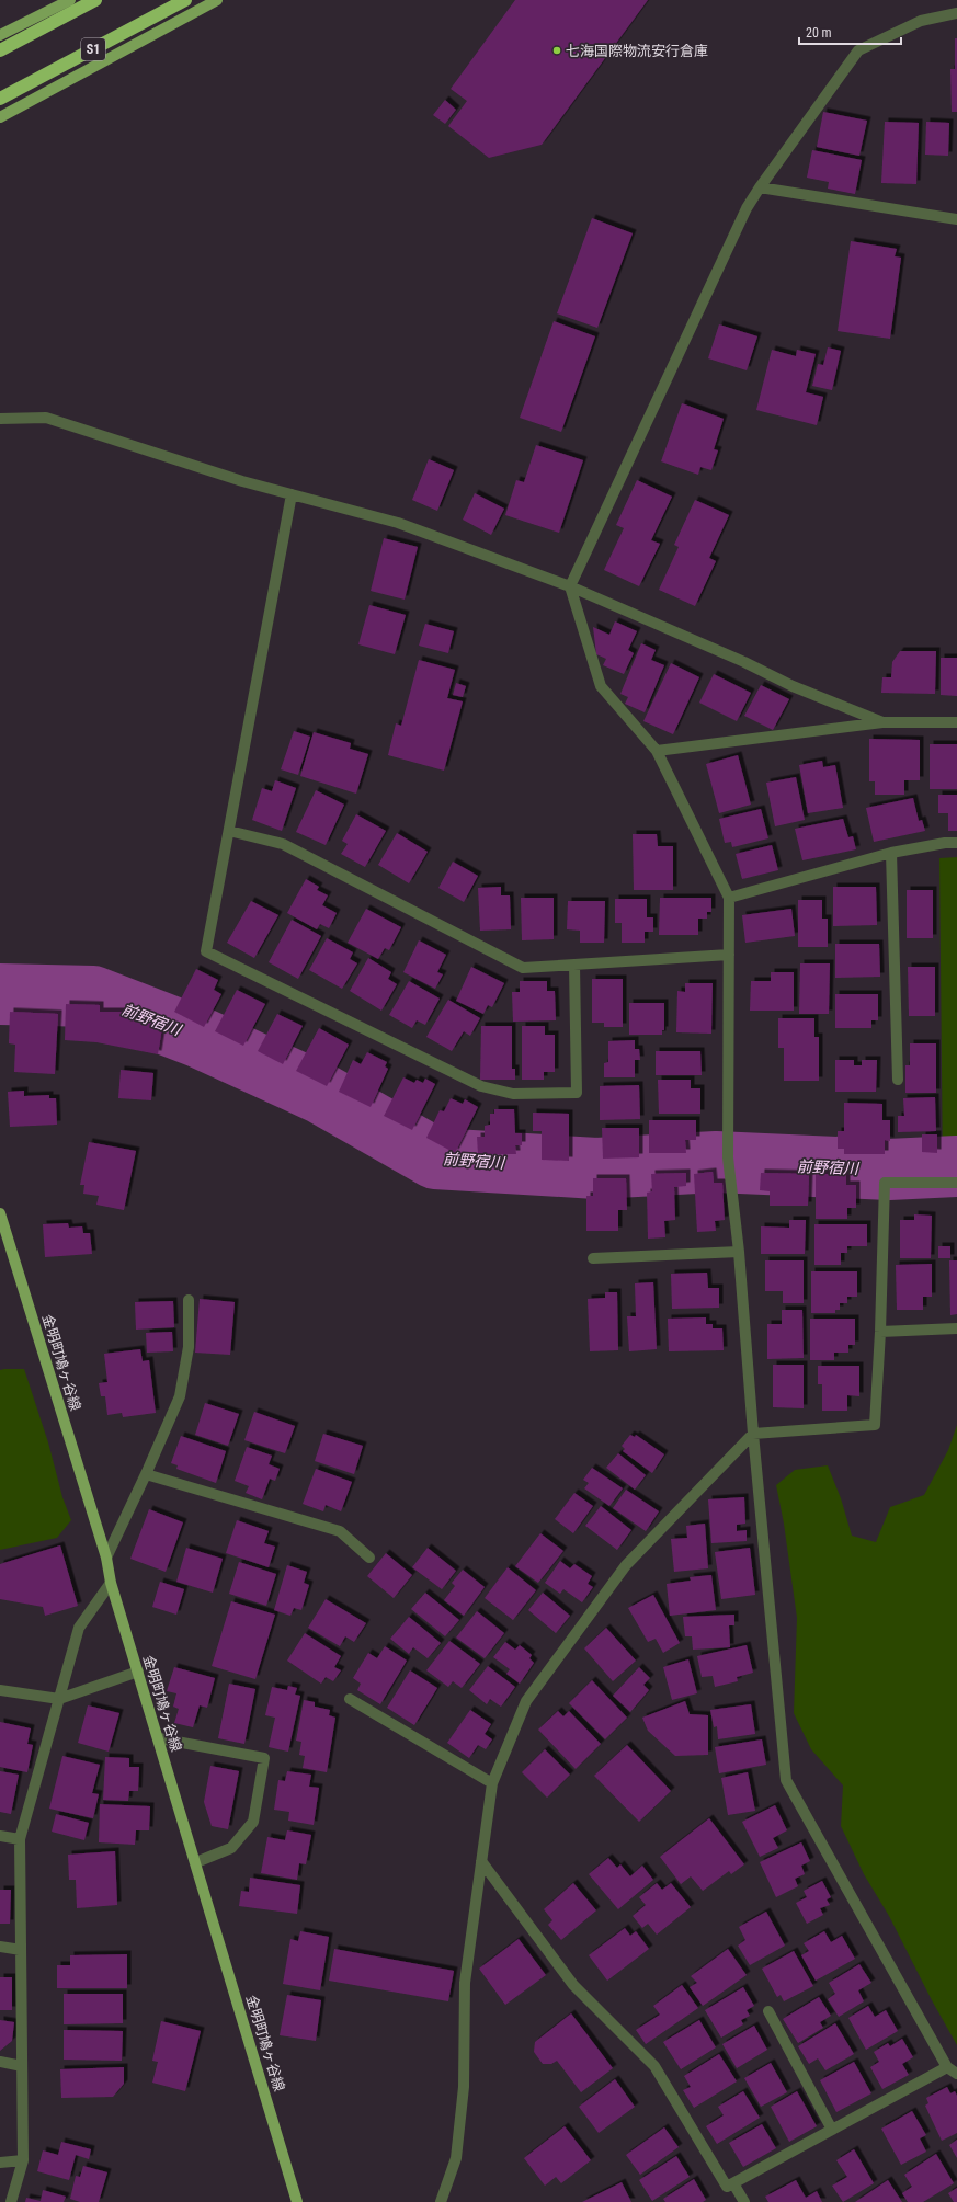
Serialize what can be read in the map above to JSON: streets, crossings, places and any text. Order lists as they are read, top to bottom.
{
  "streets": {
    "highway": ["S1"],
    "main road": ["金明町鳩ヶ谷線"]
  },
  "water": ["前野宿川"],
  "places": ["七海国際物流安行倉庫"],
  "scale_bar": "20 m"
}
